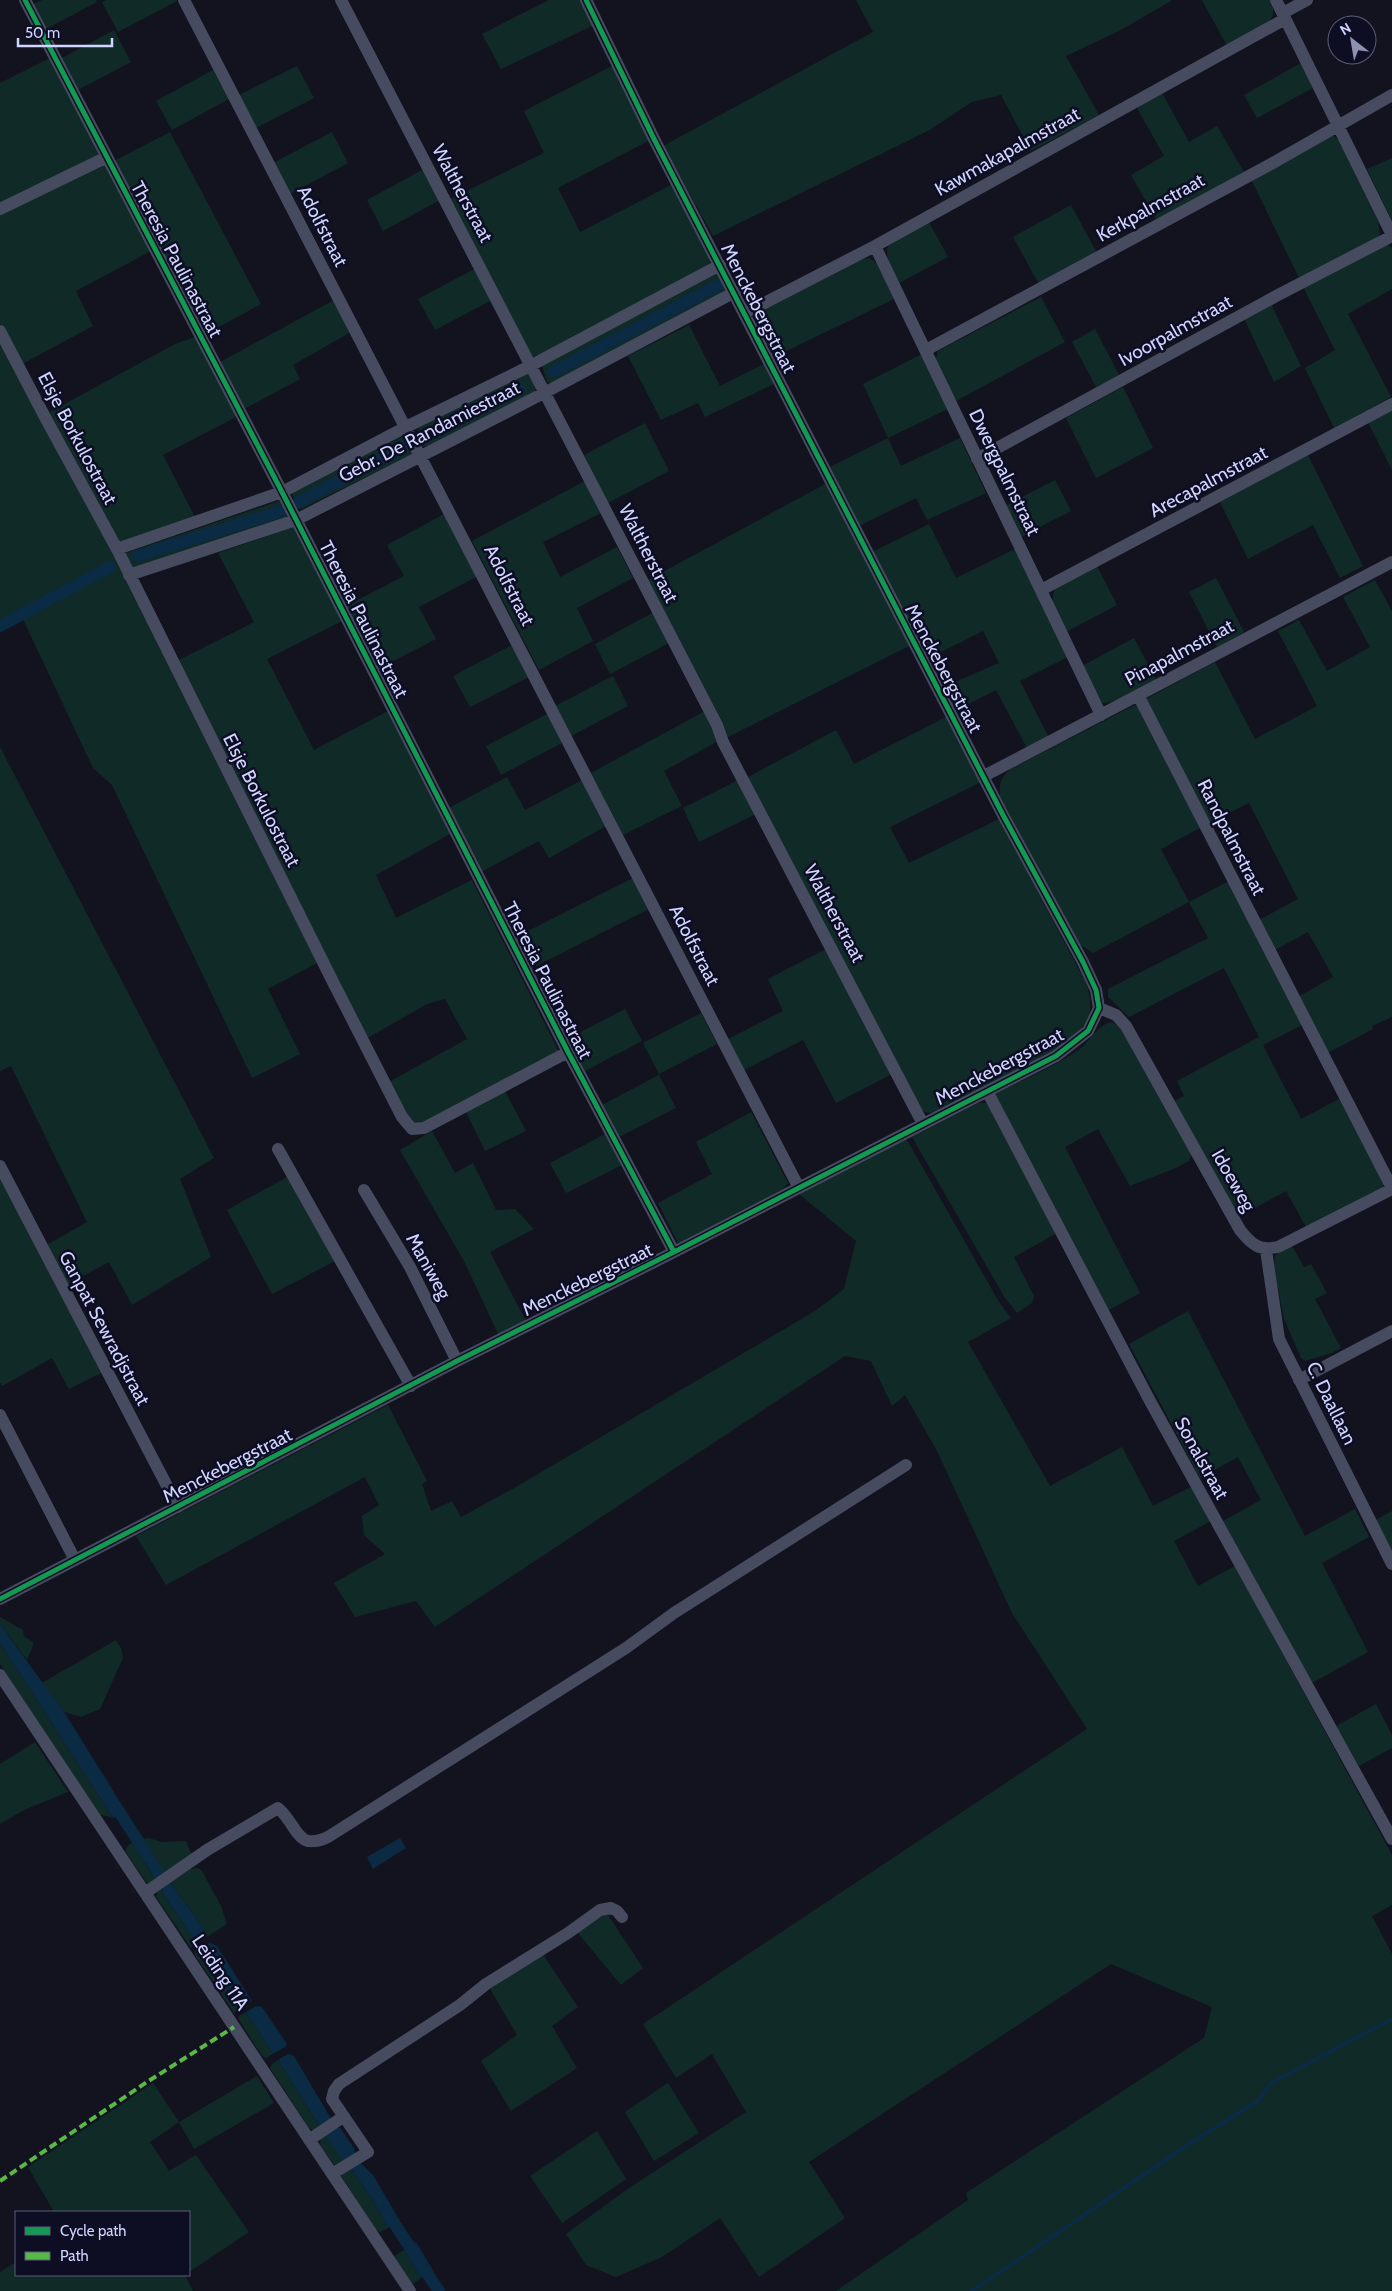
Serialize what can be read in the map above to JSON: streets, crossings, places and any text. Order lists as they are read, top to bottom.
{
  "streets": {
    "street": [
      "Kawmakapalmstraat",
      "Waltherstraat",
      "Kerkpalmstraat",
      "Adolfstraat",
      "Theresia Paulinastraat",
      "Menckebergstraat",
      "Ivoorpalmstraat",
      "Gebr. De Randamiestraat",
      "Elsje Borkulostraat",
      "Dwergpalmstraat",
      "Arecapalmstraat",
      "Pinapalmstraat",
      "Randpalmstraat",
      "Idoeweg",
      "Maniweg",
      "Ganpat Sewradjstraat",
      "C. Daallaan",
      "Sonalstraat",
      "Leiding 11A"
    ]
  },
  "crossings": [
    ["Kawmakapalmstraat", "Menckebergstraat"],
    ["Kawmakapalmstraat", "Dwergpalmstraat"],
    ["Waltherstraat", "Menckebergstraat"],
    ["Waltherstraat", "Gebr. De Randamiestraat"],
    ["Kerkpalmstraat", "Dwergpalmstraat"],
    ["Adolfstraat", "Menckebergstraat"],
    ["Adolfstraat", "Gebr. De Randamiestraat"],
    ["Theresia Paulinastraat", "Menckebergstraat"],
    ["Theresia Paulinastraat", "Gebr. De Randamiestraat"],
    ["Theresia Paulinastraat", "Elsje Borkulostraat"],
    ["Menckebergstraat", "Gebr. De Randamiestraat"],
    ["Menckebergstraat", "Pinapalmstraat"],
    ["Menckebergstraat", "Idoeweg"],
    ["Menckebergstraat", "Maniweg"],
    ["Menckebergstraat", "Ganpat Sewradjstraat"],
    ["Menckebergstraat", "Sonalstraat"],
    ["Ivoorpalmstraat", "Dwergpalmstraat"],
    ["Gebr. De Randamiestraat", "Elsje Borkulostraat"],
    ["Dwergpalmstraat", "Arecapalmstraat"],
    ["Dwergpalmstraat", "Pinapalmstraat"],
    ["Pinapalmstraat", "Randpalmstraat"],
    ["Idoeweg", "C. Daallaan"]
  ],
  "legend": ["Cycle path", "Path"],
  "scale_bar": "50 m",
  "north": "top left"
}
